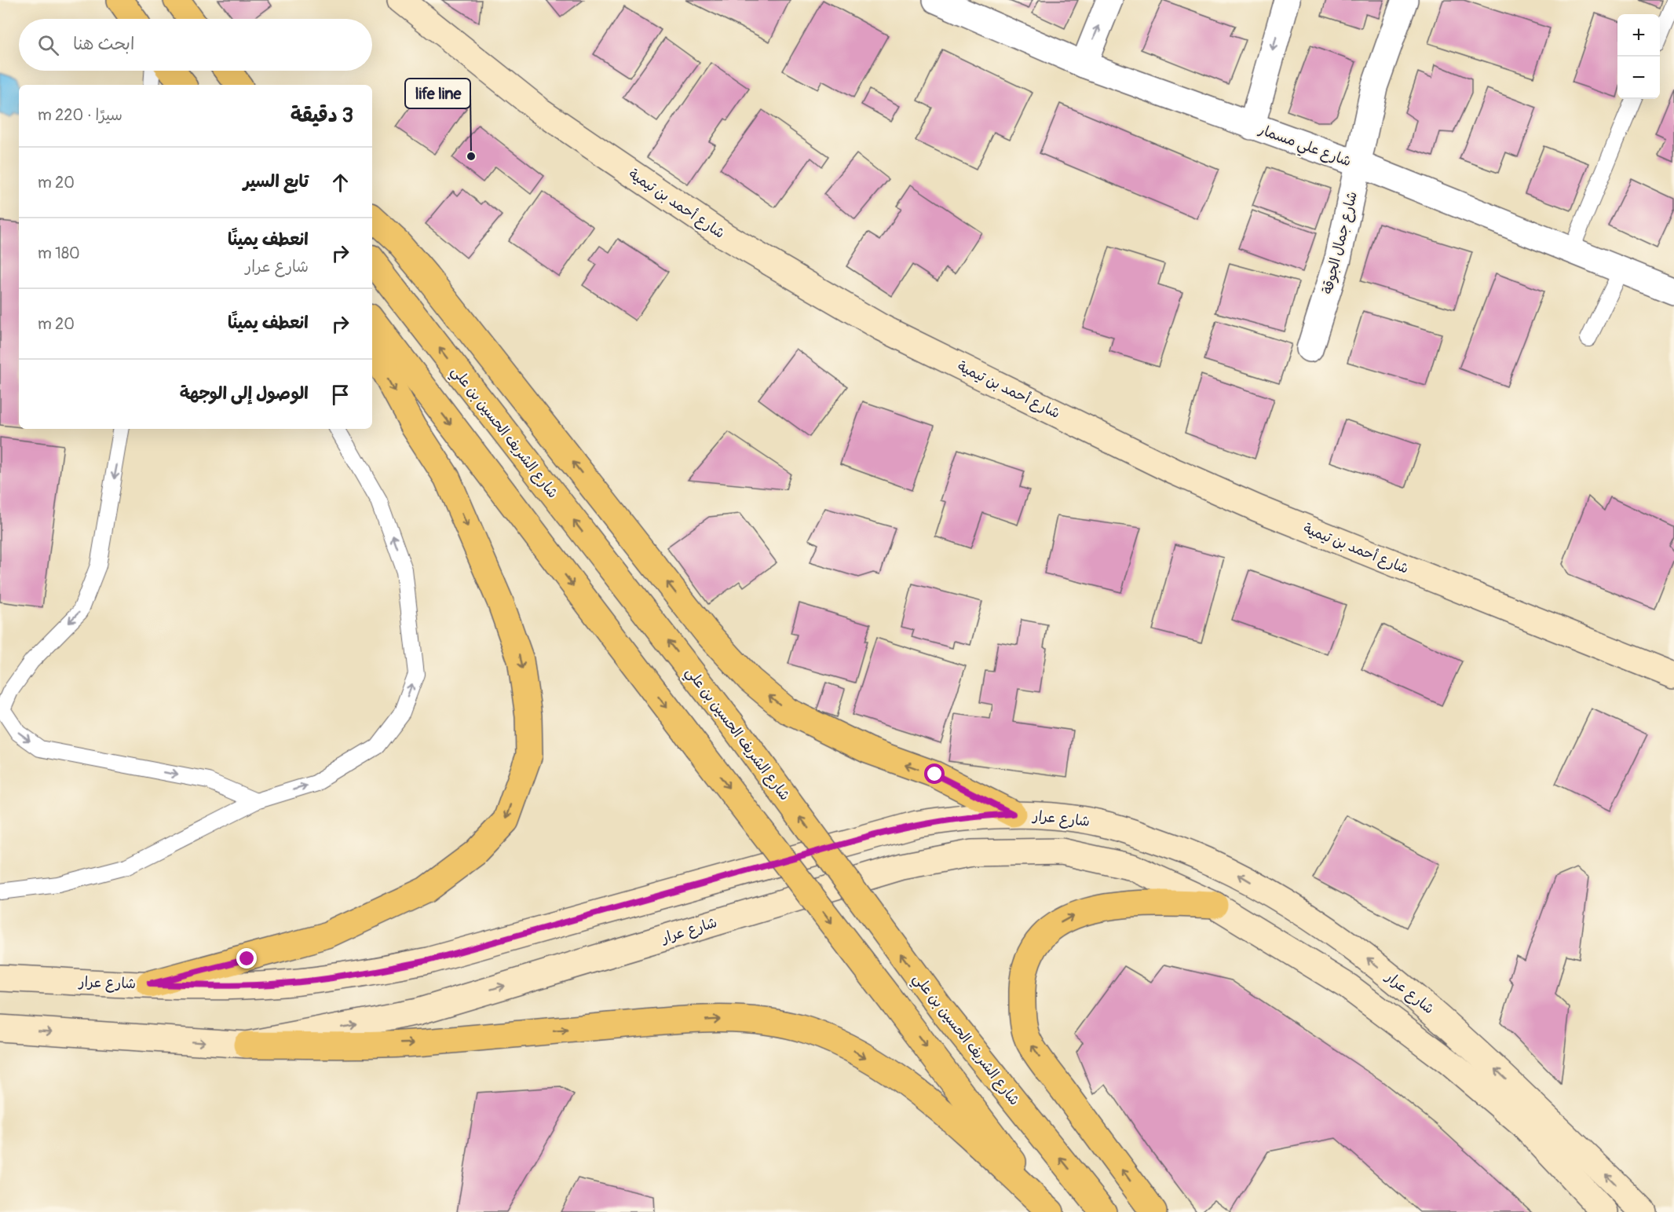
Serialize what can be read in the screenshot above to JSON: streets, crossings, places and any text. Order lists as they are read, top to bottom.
{
  "streets": {
    "main road": ["شارع أحمد بن تيمية", "شارع الشريف الحسين بن علي", "شارع عرار"],
    "street": ["شارع علي مسمار", "شارع جمال الجوقة"]
  },
  "crossings": [
    ["شارع علي مسمار", "شارع جمال الجوقة"]
  ],
  "places": ["life line"],
  "page": {
    "map_buttons": ["+", "−"],
    "search": "ابحث هنا",
    "heading": ["3 دقيقة", "سيرًا · 220 m"],
    "list": [
      ["تابع السير", "20 m"],
      ["انعطف يمينًا", "شارع عرار", "180 m"],
      ["انعطف يمينًا", "20 m"],
      "الوصول إلى الوجهة"
    ]
  }
}
